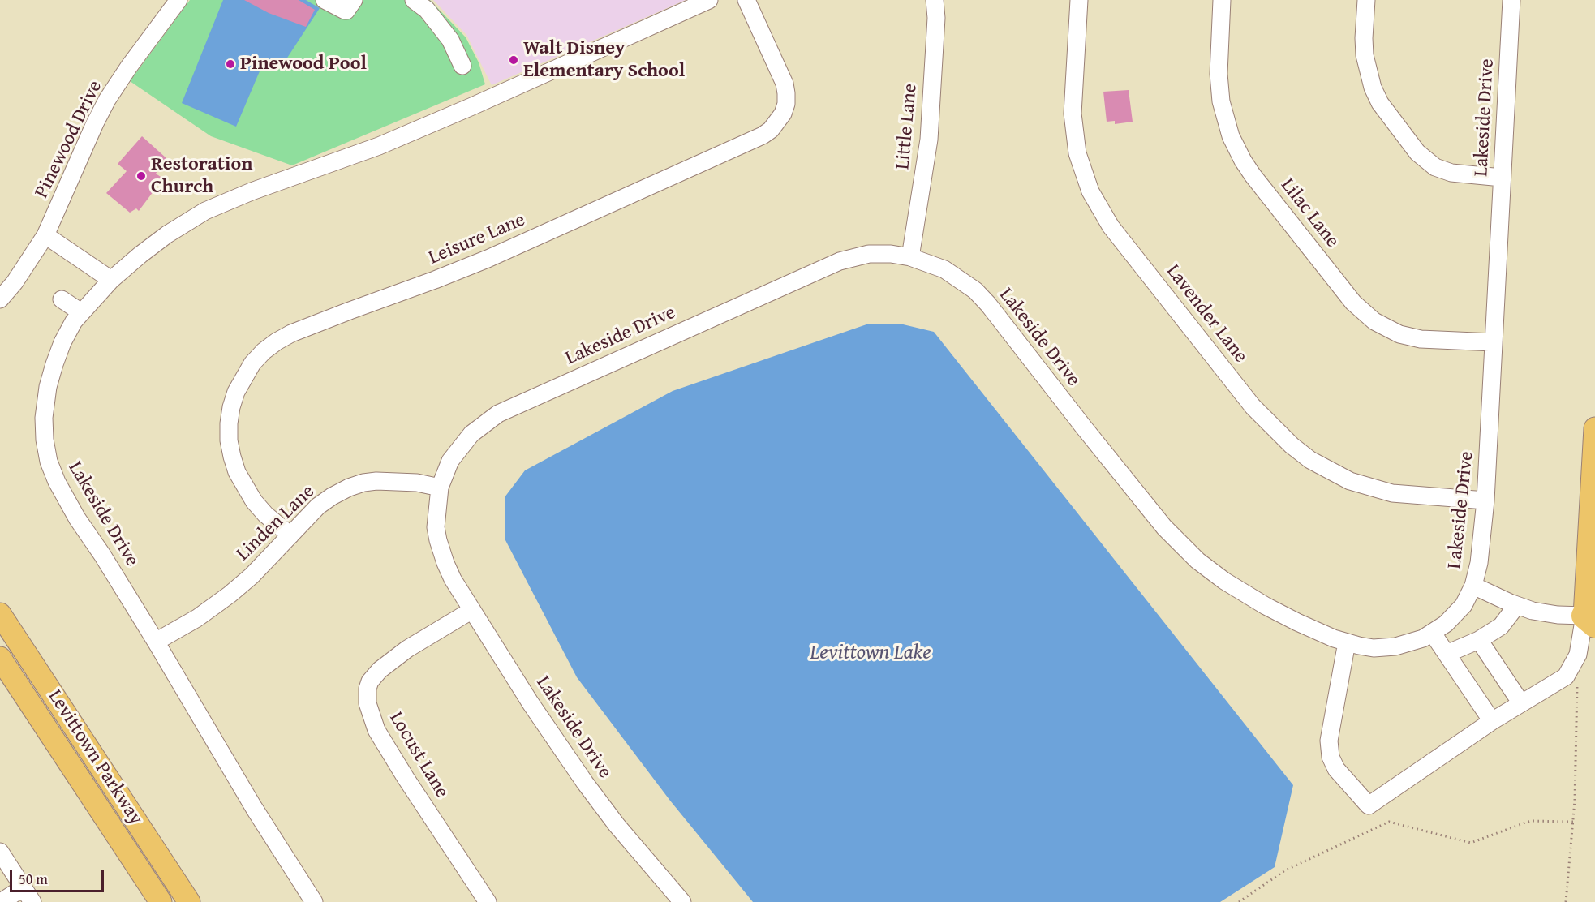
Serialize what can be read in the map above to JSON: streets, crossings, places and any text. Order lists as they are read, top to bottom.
{
  "streets": {
    "main road": ["Levittown Parkway"],
    "street": [
      "Lakeside Drive",
      "Little Lane",
      "Pinewood Drive",
      "Lilac Lane",
      "Leisure Lane",
      "Lavender Lane",
      "Linden Lane",
      "Locust Lane"
    ]
  },
  "crossings": [
    ["Lakeside Drive", "Little Lane"],
    ["Lakeside Drive", "Lilac Lane"],
    ["Lakeside Drive", "Lavender Lane"],
    ["Lakeside Drive", "Linden Lane"],
    ["Lakeside Drive", "Locust Lane"],
    ["Leisure Lane", "Linden Lane"]
  ],
  "water": ["Levittown Lake"],
  "places": ["Walt Disney Elementary School", "Pinewood Pool", "Restoration Church"],
  "scale_bar": "50 m"
}
